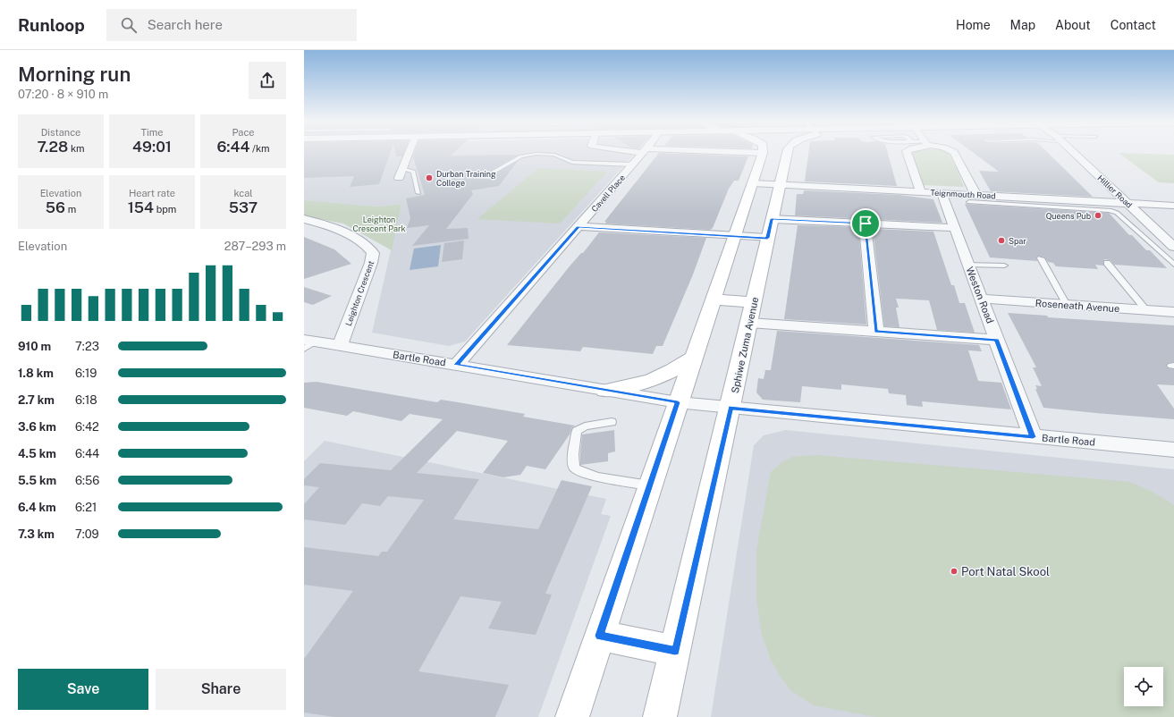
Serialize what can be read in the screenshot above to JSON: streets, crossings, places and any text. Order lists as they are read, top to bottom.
{
  "streets": {
    "street": [
      "Hillier Road",
      "Cavell Place",
      "Teignmouth Road",
      "Leighton Crescent",
      "Weston Road",
      "Roseneath Avenue",
      "Sphiwe Zuma Avenue",
      "Bartle Road"
    ]
  },
  "crossings": [
    ["Hillier Road", "Teignmouth Road"],
    ["Cavell Place", "Bartle Road"],
    ["Teignmouth Road", "Weston Road"],
    ["Teignmouth Road", "Sphiwe Zuma Avenue"],
    ["Leighton Crescent", "Bartle Road"],
    ["Weston Road", "Roseneath Avenue"],
    ["Weston Road", "Bartle Road"],
    ["Sphiwe Zuma Avenue", "Bartle Road"]
  ],
  "parks": ["Leighton Crescent Park"],
  "places": [
    "Durban Training College",
    "Queens Pub",
    "Spar",
    "Port Natal Skool"
  ],
  "page": {
    "header": "Runloop",
    "search": "Search here",
    "nav": [
      "Home",
      "Map",
      "About",
      "Contact"
    ],
    "heading": ["Morning run", "07:20 · 8 × 910 m"],
    "stats": [
      ["Distance", "7.28 km"],
      ["Time", "49:01"],
      ["Pace", "6:44 /km"],
      ["Elevation", "56 m"],
      ["Heart rate", "154 bpm"],
      ["kcal", "537"]
    ],
    "chart": ["Elevation", "287–293 m"],
    "list": [
      {
        "name": "910 m",
        "note": "7:23"
      },
      {
        "name": "1.8 km",
        "note": "6:19"
      },
      {
        "name": "2.7 km",
        "note": "6:18"
      },
      {
        "name": "3.6 km",
        "note": "6:42"
      },
      {
        "name": "4.5 km",
        "note": "6:44"
      },
      {
        "name": "5.5 km",
        "note": "6:56"
      },
      {
        "name": "6.4 km",
        "note": "6:21"
      },
      {
        "name": "7.3 km",
        "note": "7:09"
      }
    ],
    "buttons": ["Save", "Share"]
  }
}
